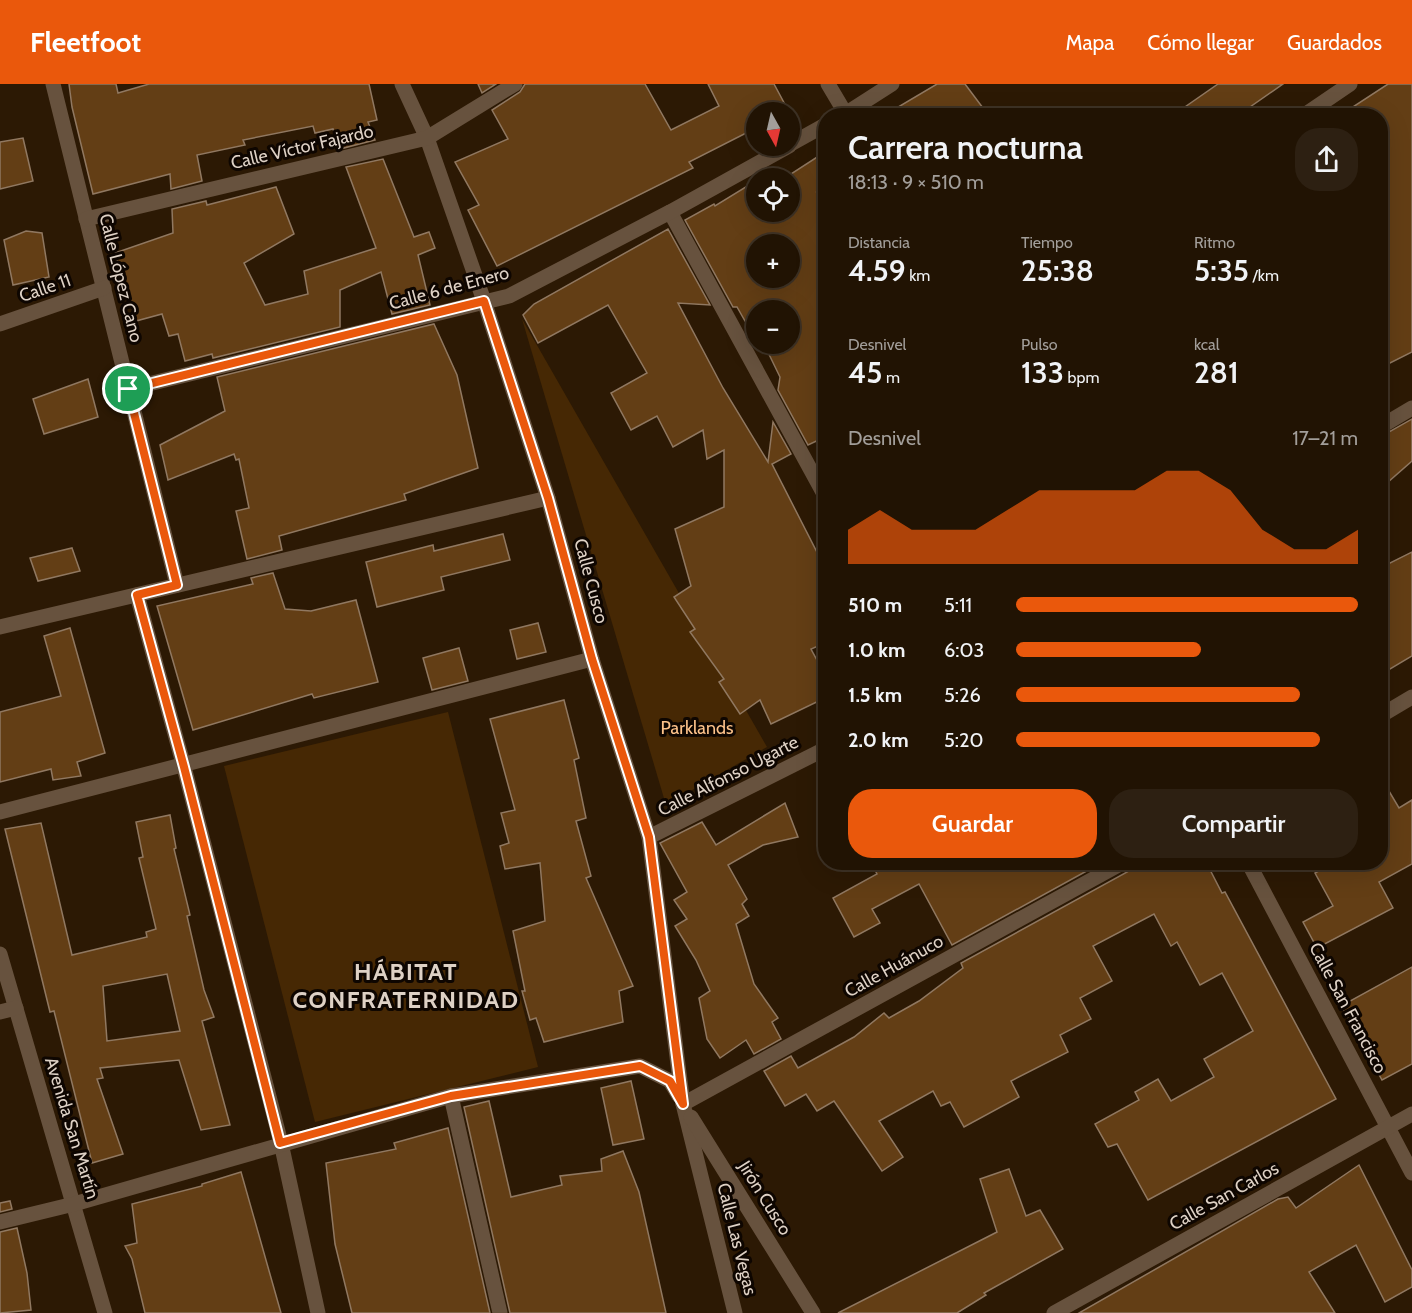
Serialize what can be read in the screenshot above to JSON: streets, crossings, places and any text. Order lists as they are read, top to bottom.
{
  "streets": {
    "street": [
      "Calle Víctor Fajardo",
      "Calle López Cano",
      "Calle 11",
      "Calle 6 de Enero",
      "Calle Cusco",
      "Calle Alfonso Ugarte",
      "Calle Huánuco",
      "Calle San Francisco",
      "Avenida San Martín",
      "Calle San Carlos",
      "Jirón Cusco",
      "Calle Las Vegas"
    ]
  },
  "crossings": [
    ["Calle Víctor Fajardo", "Calle López Cano"],
    ["Calle Víctor Fajardo", "Calle Cusco"],
    ["Calle López Cano", "Calle 11"],
    ["Calle López Cano", "Calle 6 de Enero"],
    ["Calle 6 de Enero", "Calle Cusco"],
    ["Calle Cusco", "Calle Alfonso Ugarte"],
    ["Calle Cusco", "Calle Huánuco"],
    ["Calle Cusco", "Jirón Cusco"],
    ["Calle Cusco", "Calle Las Vegas"],
    ["Calle Huánuco", "Jirón Cusco"],
    ["Calle Huánuco", "Calle Las Vegas"],
    ["Calle San Francisco", "Calle San Carlos"],
    ["Avenida San Martín", "Jirón Cusco"],
    ["Jirón Cusco", "Calle Las Vegas"]
  ],
  "districts": ["HÁBITAT CONFRATERNIDAD"],
  "parks": ["Parklands"],
  "north": "bottom",
  "page": {
    "header": "Fleetfoot",
    "nav": ["Mapa", "Cómo llegar", "Guardados"],
    "map_buttons": ["+", "−"],
    "heading": ["Carrera nocturna", "18:13 · 9 × 510 m"],
    "stats": [
      ["Distancia", "4.59 km"],
      ["Tiempo", "25:38"],
      ["Ritmo", "5:35 /km"],
      ["Desnivel", "45 m"],
      ["Pulso", "133 bpm"],
      ["kcal", "281"]
    ],
    "chart": ["Desnivel", "17–21 m"],
    "list": [
      {
        "name": "510 m",
        "note": "5:11"
      },
      {
        "name": "1.0 km",
        "note": "6:03"
      },
      {
        "name": "1.5 km",
        "note": "5:26"
      },
      {
        "name": "2.0 km",
        "note": "5:20"
      }
    ],
    "buttons": ["Guardar", "Compartir"]
  }
}
